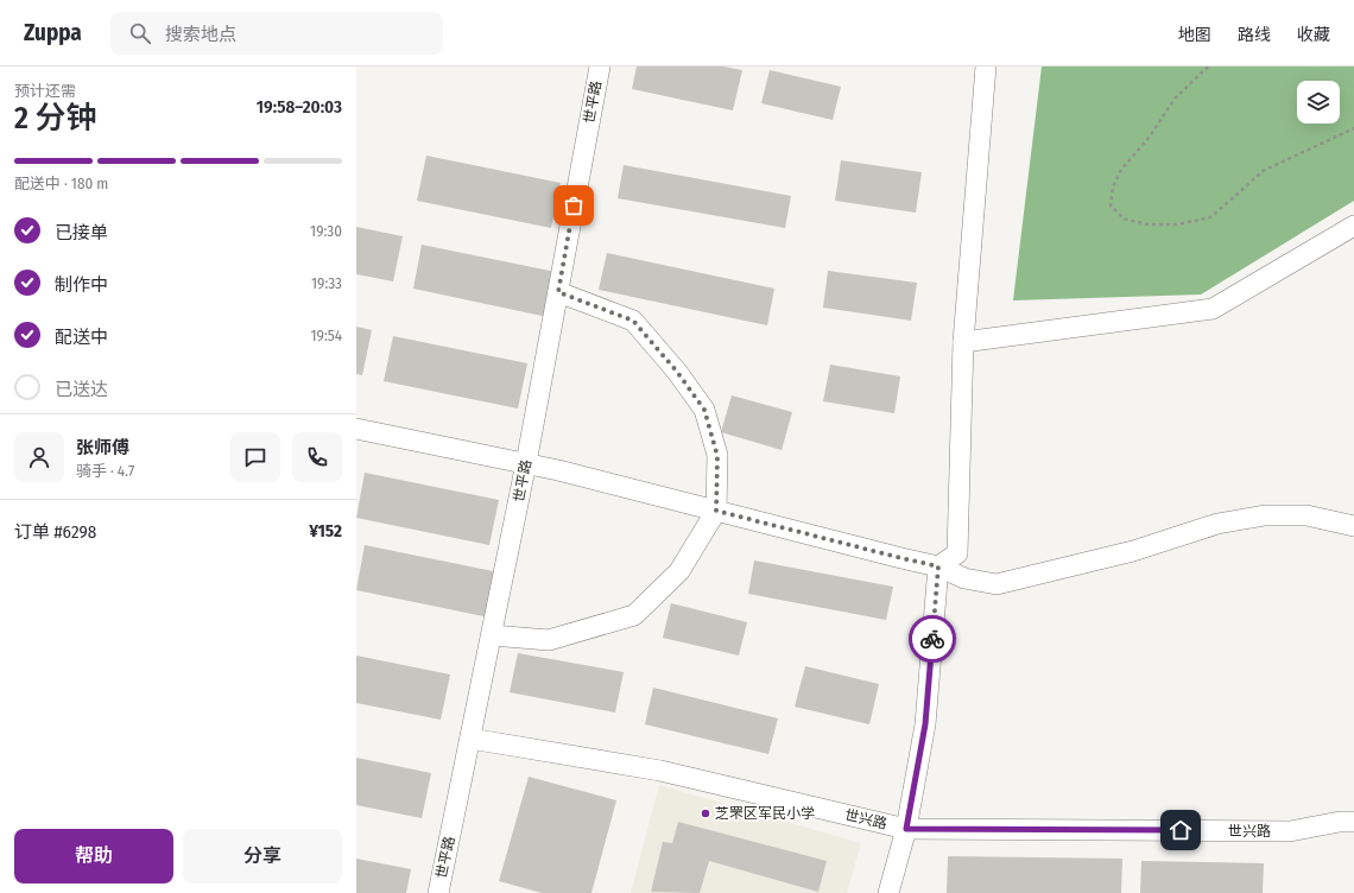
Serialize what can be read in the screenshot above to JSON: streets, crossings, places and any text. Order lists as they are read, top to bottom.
{
  "streets": {
    "street": ["世平路", "世兴路"]
  },
  "crossings": [
    ["世平路", "世兴路"]
  ],
  "places": ["芝罘区军民小学"],
  "page": {
    "header": "Zuppa",
    "search": "搜索地点",
    "nav": ["地图", "路线", "收藏"],
    "heading": ["2 分钟", "预计还需", "19:58–20:03"],
    "panel": [
      "张师傅",
      "骑手 · 4.7",
      "订单 #6298",
      "¥152"
    ],
    "bar": "配送中 · 180 m",
    "list": [
      ["已接单", "19:30"],
      ["制作中", "19:33"],
      ["配送中", "19:54"],
      "已送达"
    ],
    "buttons": ["帮助", "分享"]
  }
}
